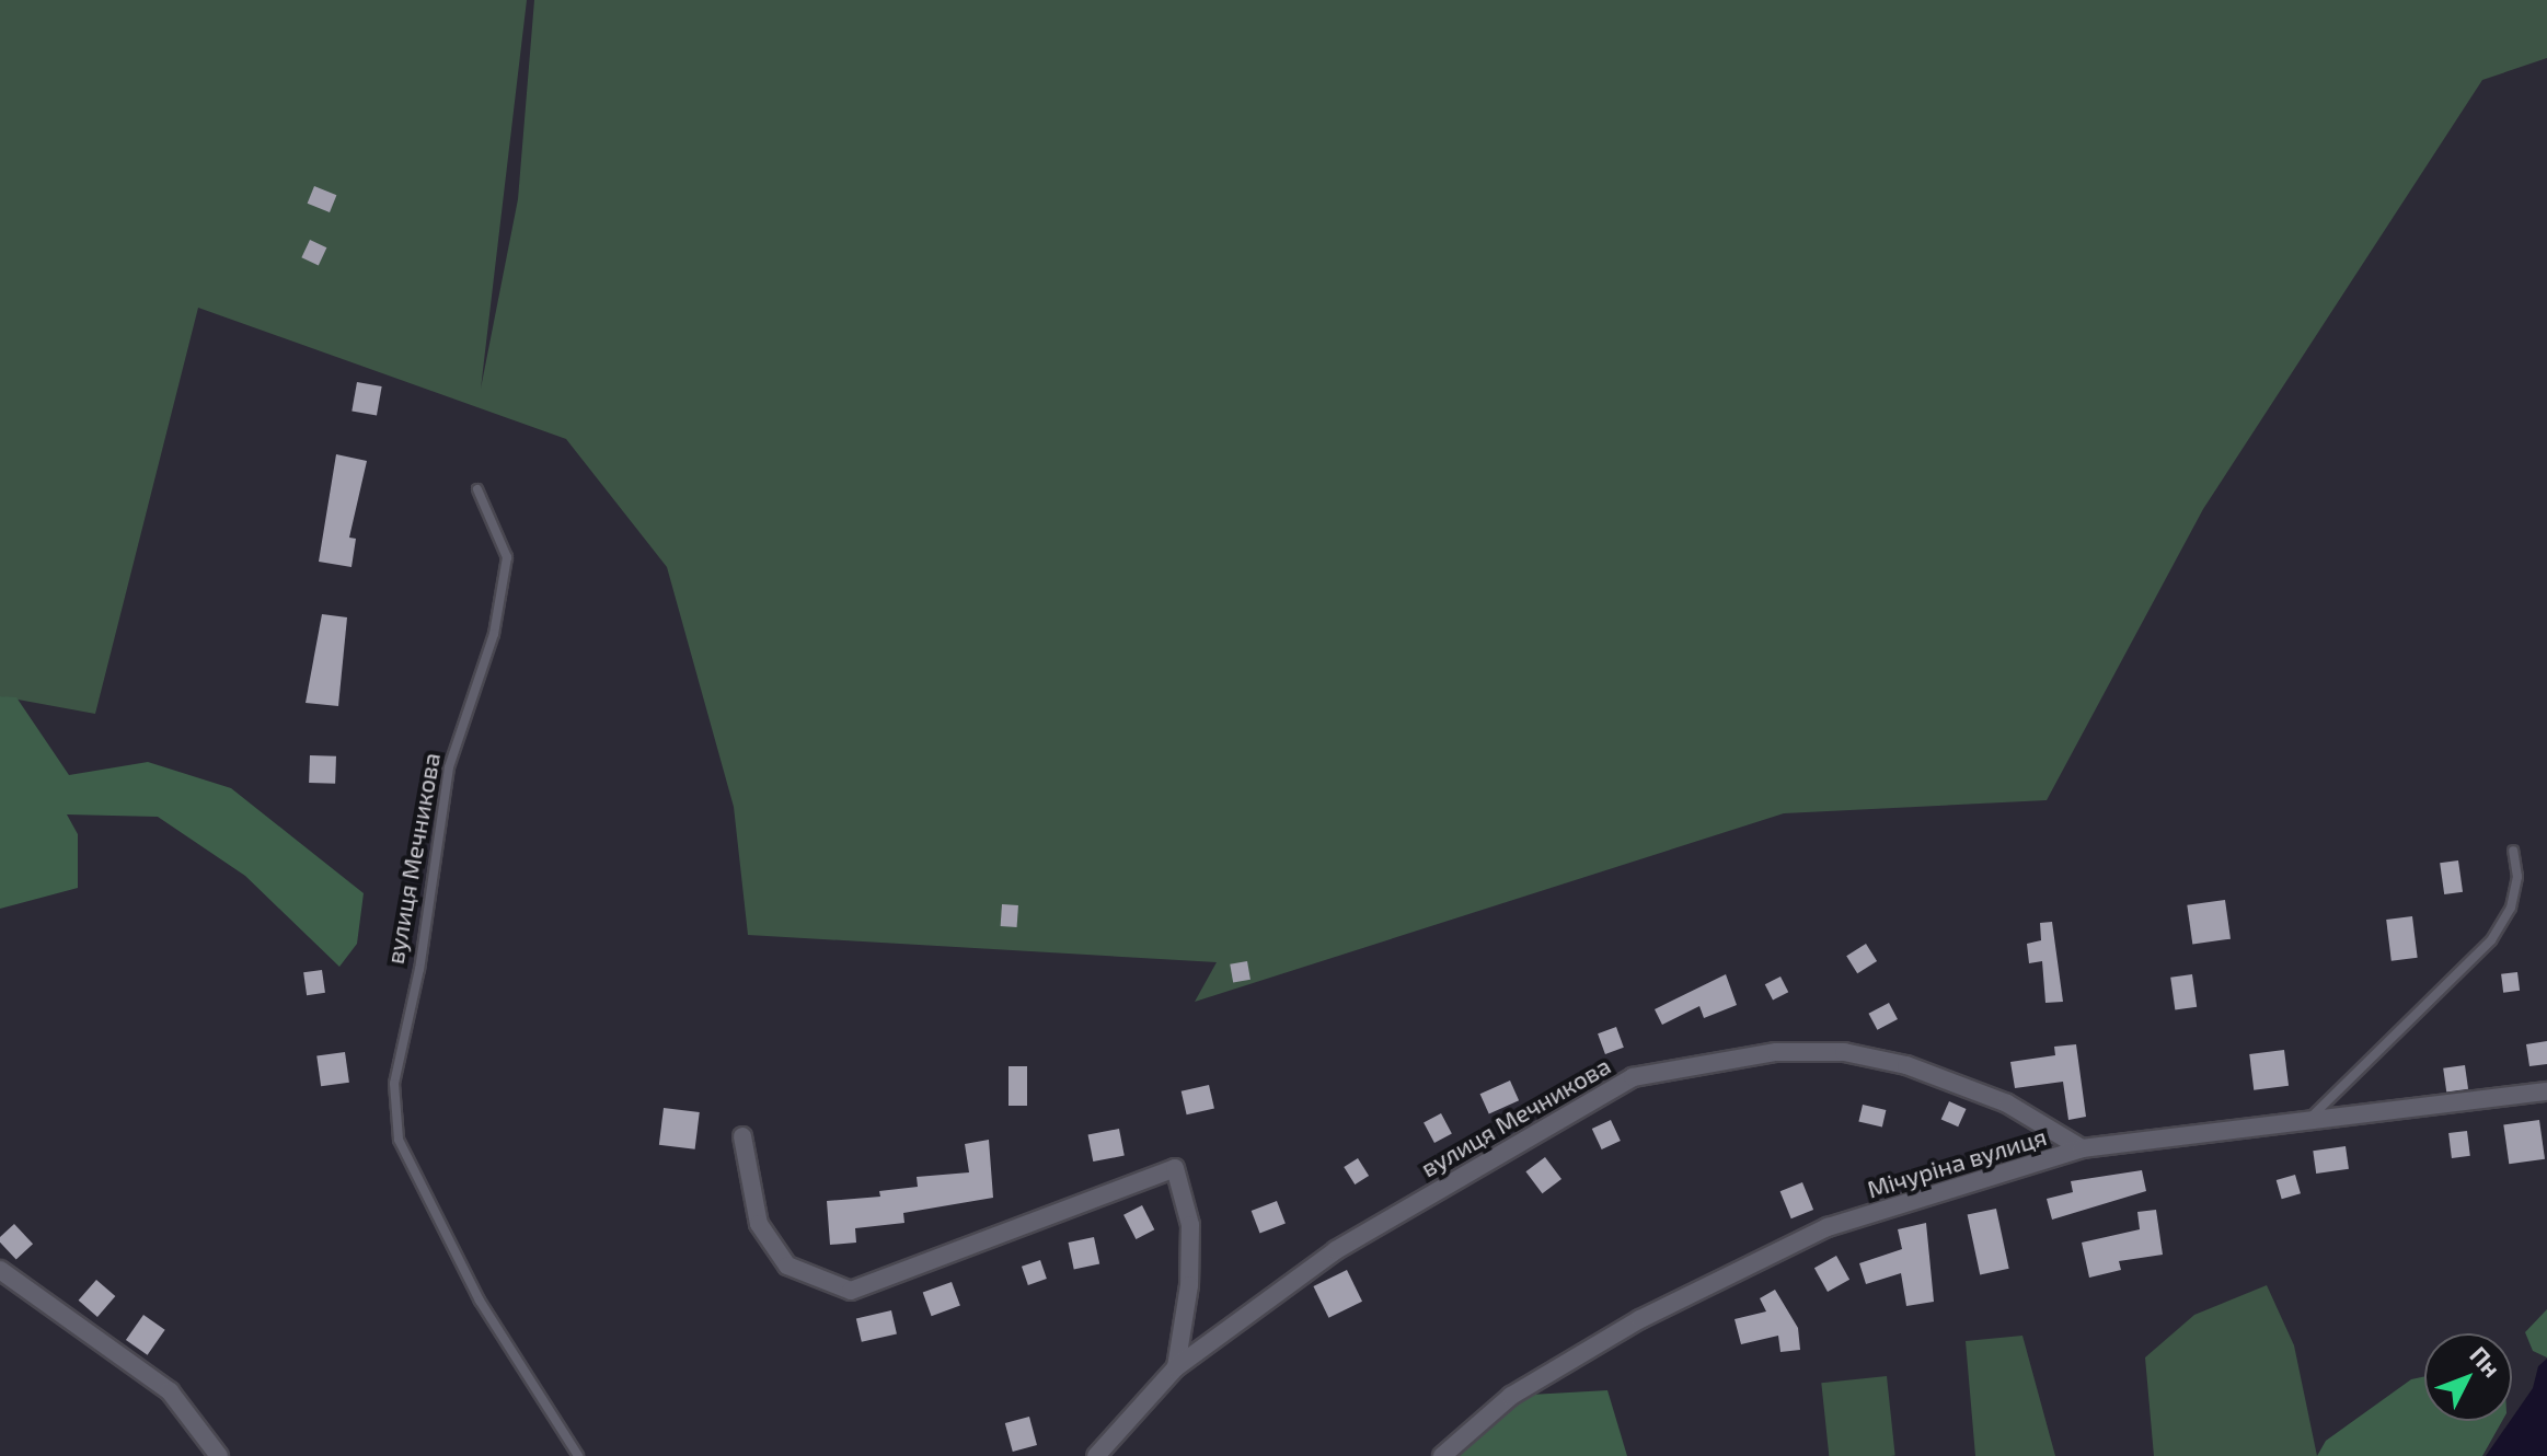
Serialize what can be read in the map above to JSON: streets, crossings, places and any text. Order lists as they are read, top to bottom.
{
  "streets": {
    "street": ["вулиця Мечникова", "Мічуріна вулиця"]
  },
  "crossings": [
    ["вулиця Мечникова", "Мічуріна вулиця"]
  ],
  "north": "top right"
}
